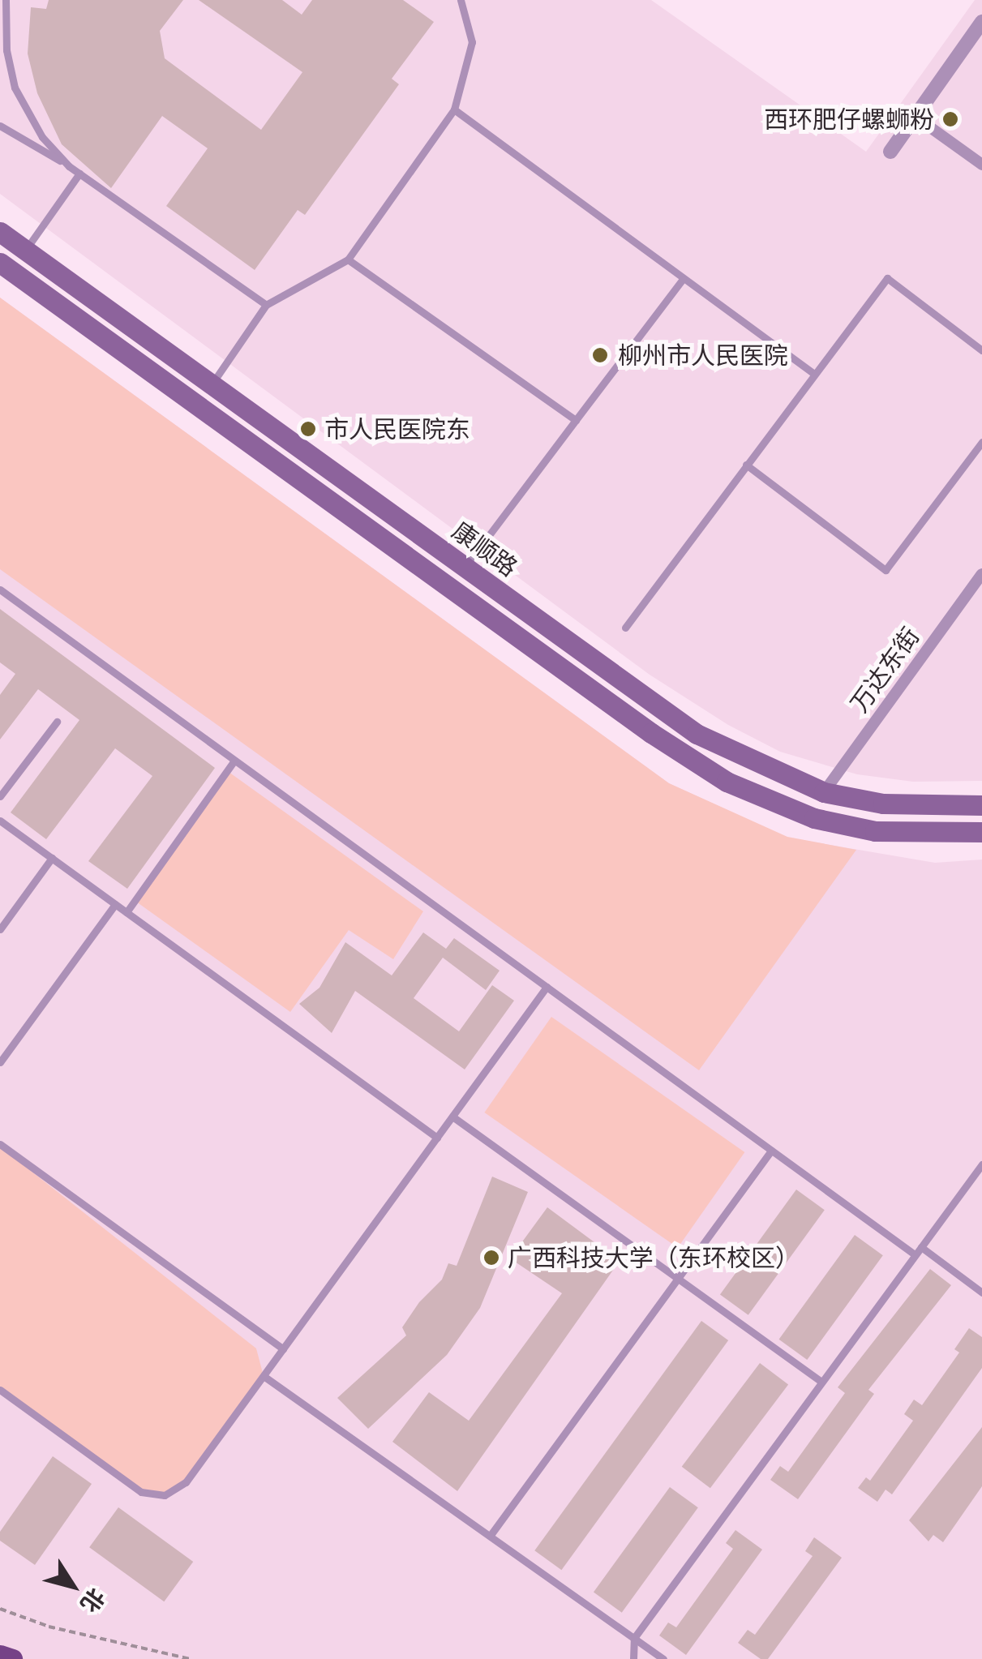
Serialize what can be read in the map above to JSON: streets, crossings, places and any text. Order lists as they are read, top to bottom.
{
  "streets": {
    "main road": ["康顺路"],
    "street": ["万达东街"]
  },
  "crossings": [
    ["康顺路", "万达东街"]
  ],
  "places": [
    "西环肥仔螺蛳粉",
    "柳州市人民医院",
    "市人民医院东",
    "广西科技大学（东环校区）"
  ],
  "north": "bottom right"
}
